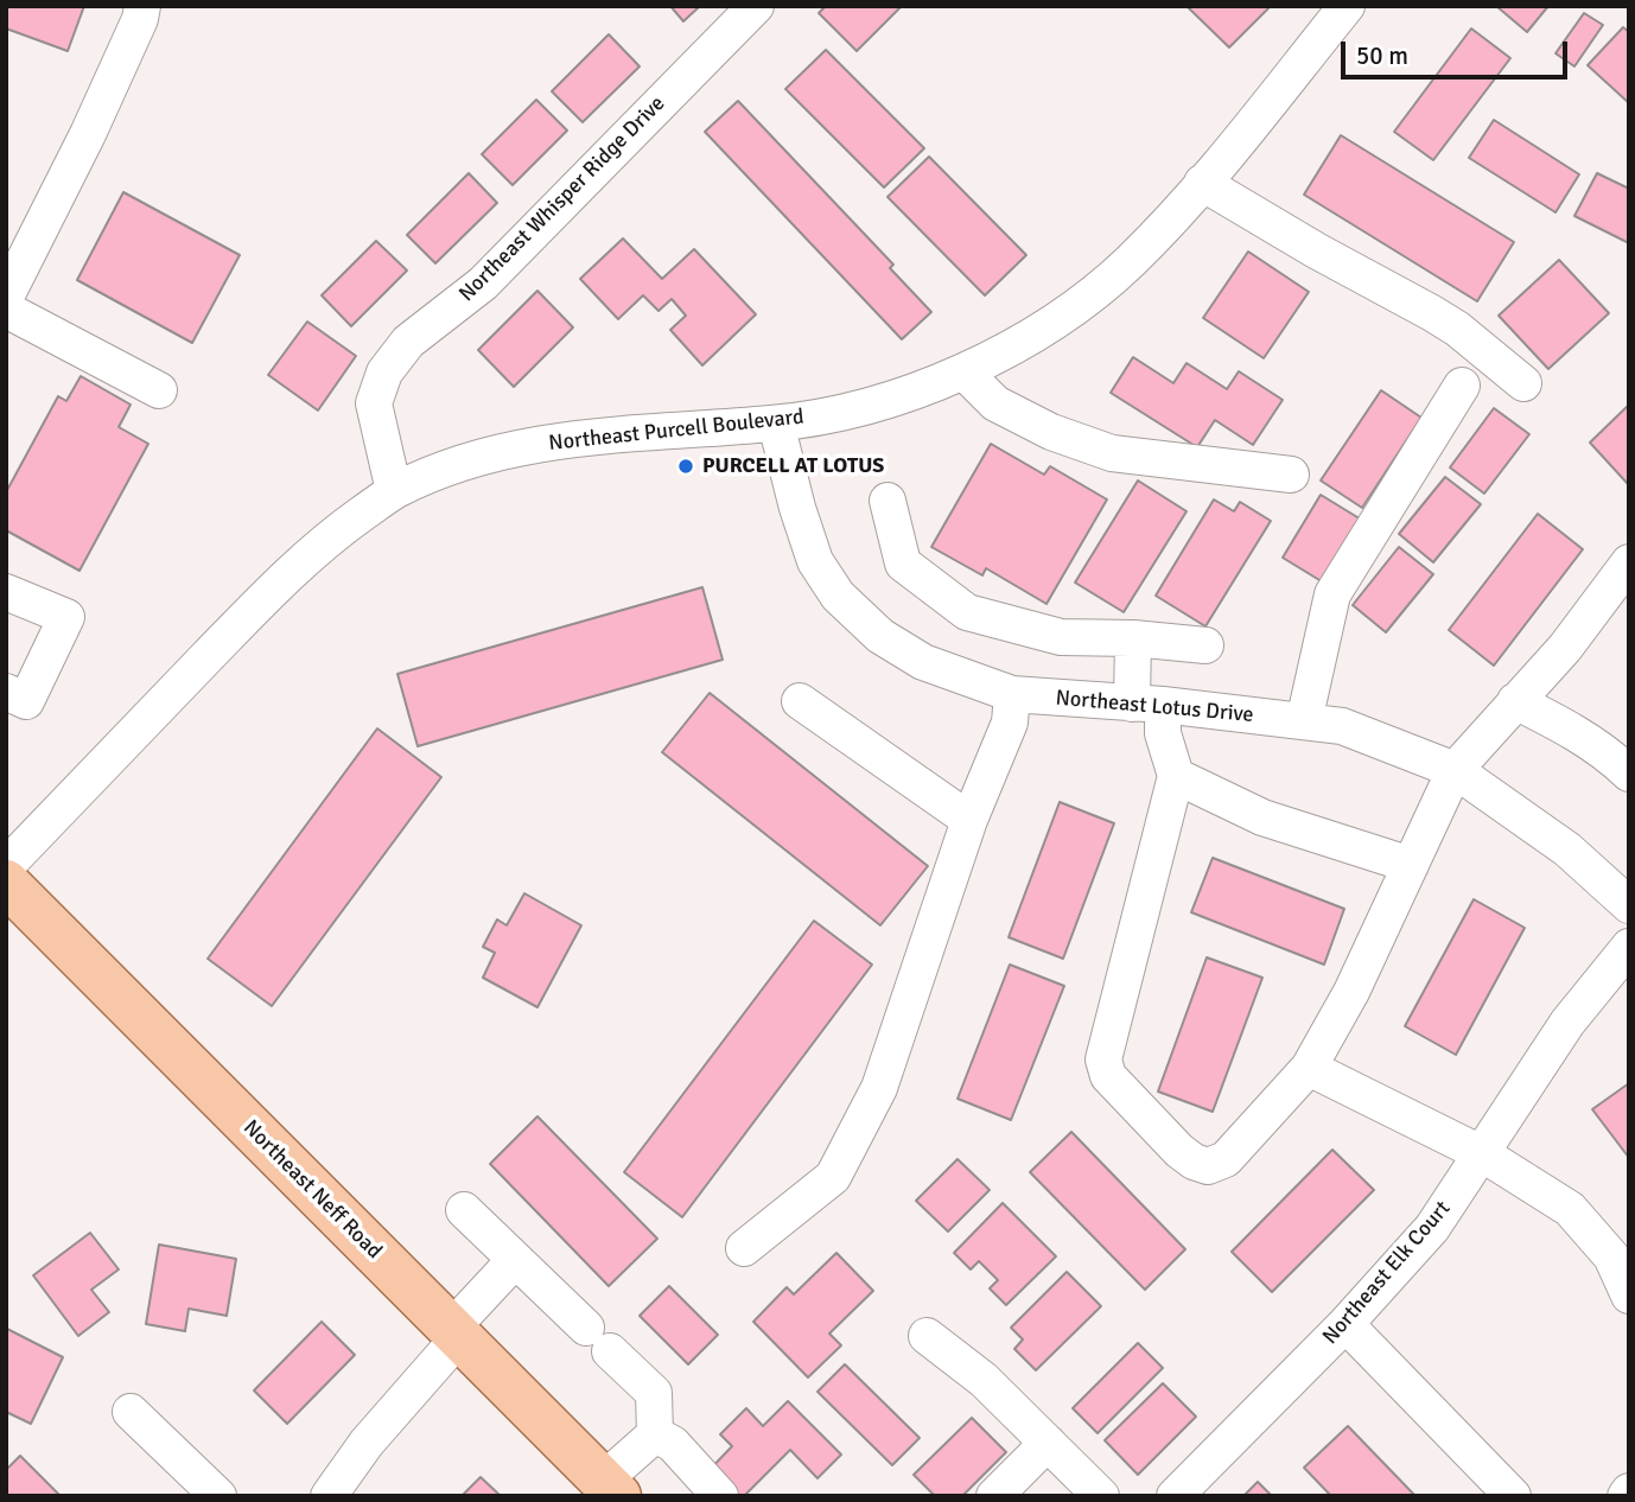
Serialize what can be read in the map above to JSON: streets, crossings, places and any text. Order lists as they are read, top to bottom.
{
  "streets": {
    "main road": ["Northeast Neff Road"],
    "street": [
      "Northeast Whisper Ridge Drive",
      "Northeast Purcell Boulevard",
      "Northeast Lotus Drive",
      "Northeast Elk Court"
    ]
  },
  "crossings": [
    ["Northeast Whisper Ridge Drive", "Northeast Purcell Boulevard"],
    ["Northeast Purcell Boulevard", "Northeast Lotus Drive"]
  ],
  "places": ["PURCELL AT LOTUS"],
  "scale_bar": "50 m"
}
